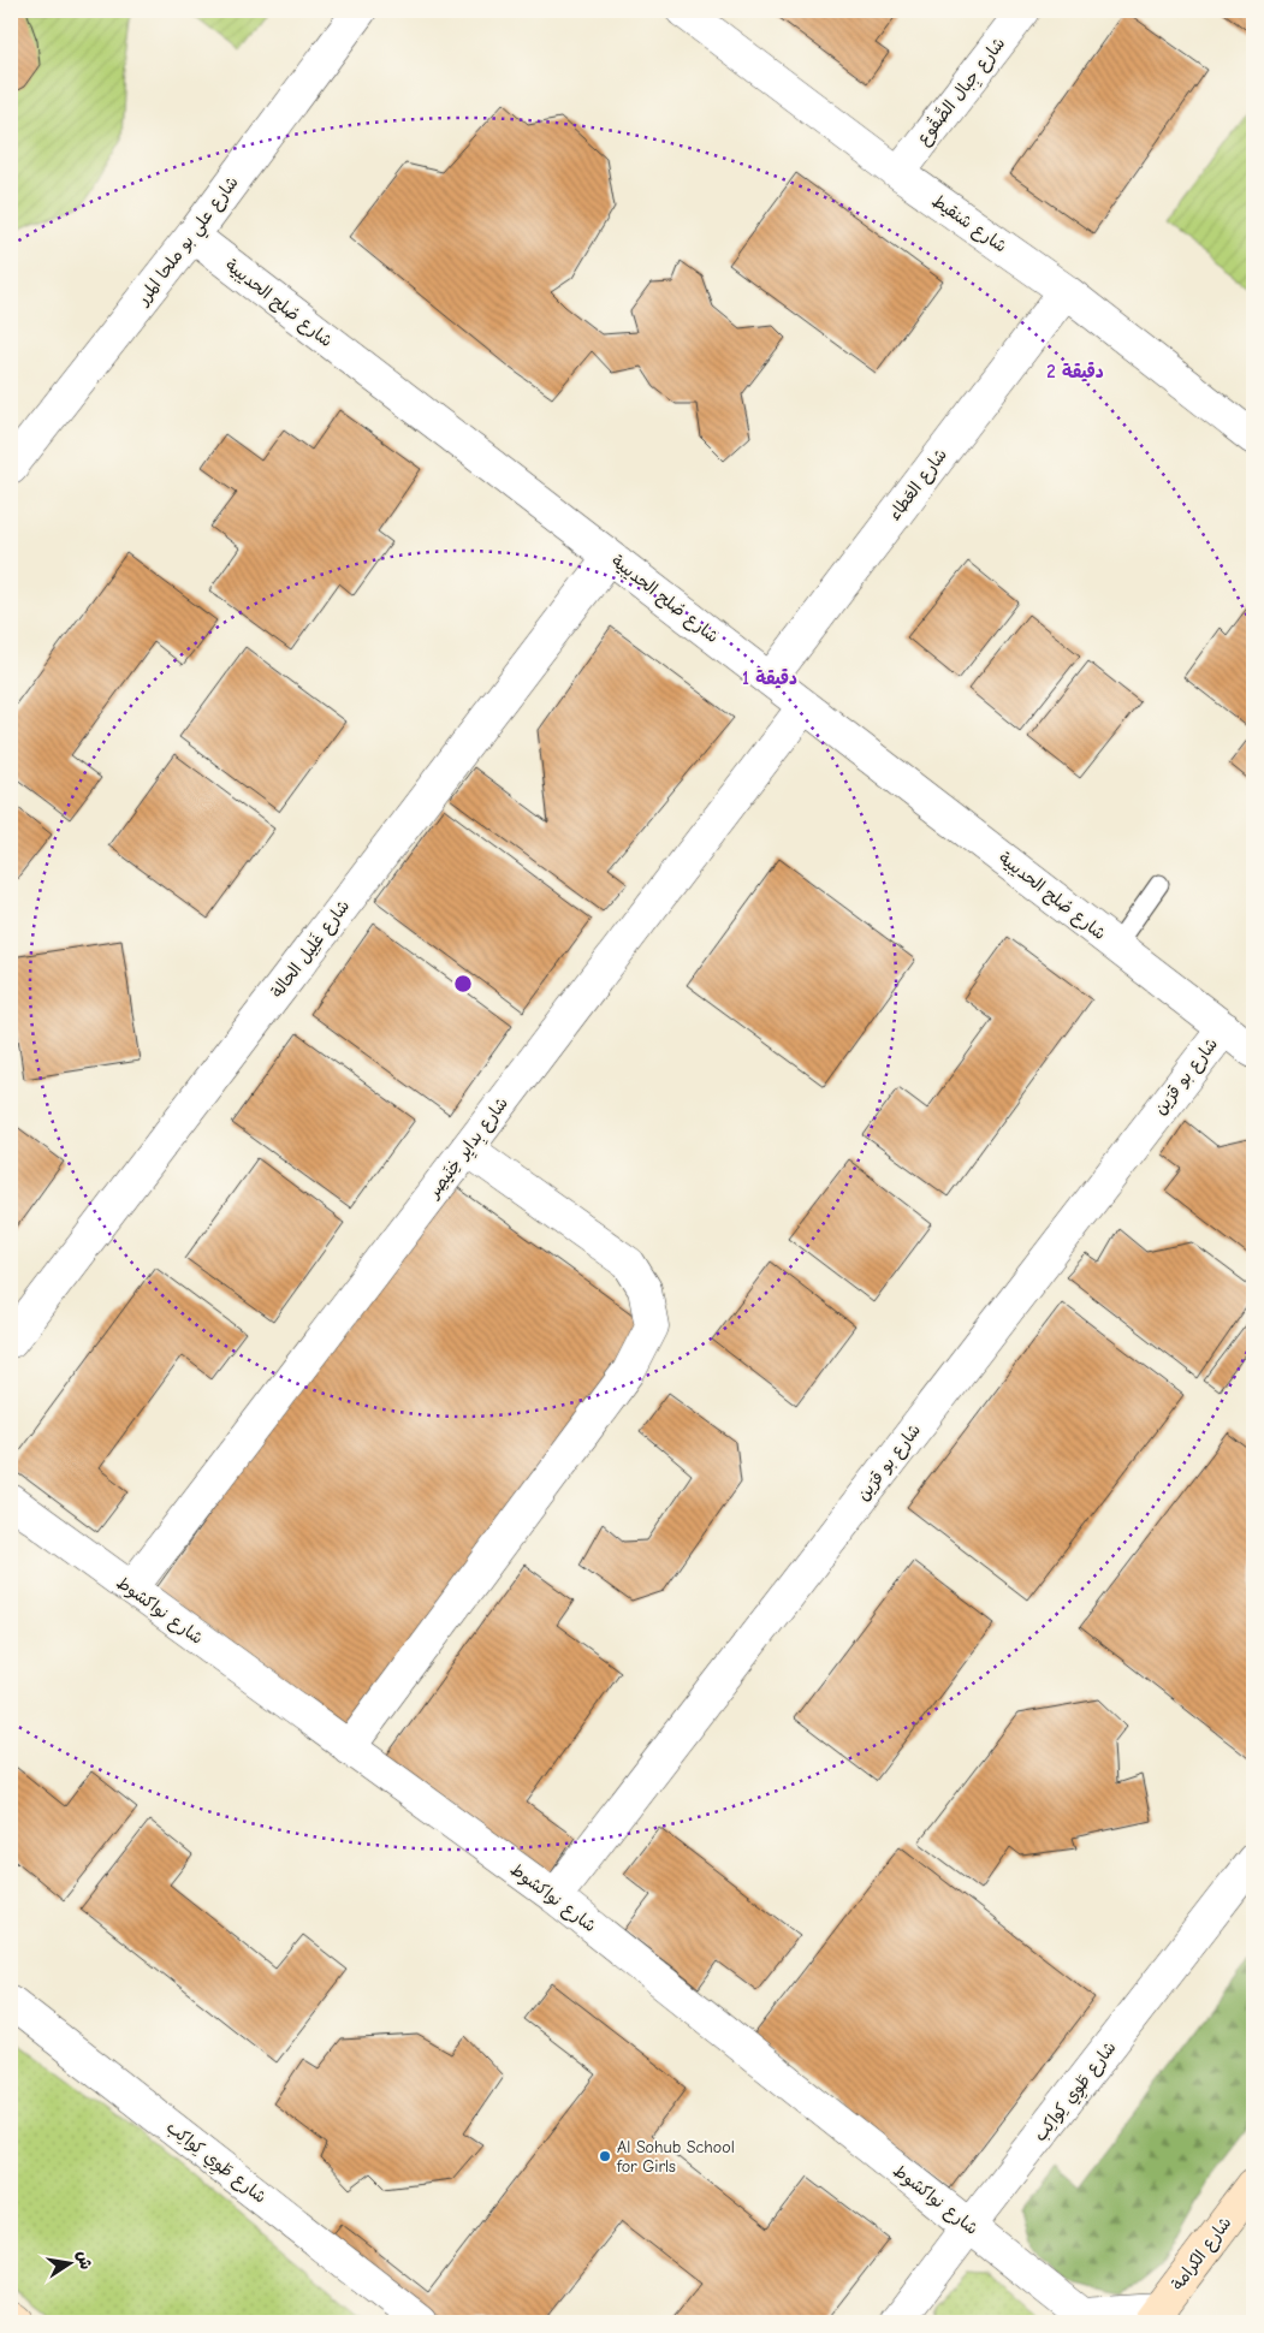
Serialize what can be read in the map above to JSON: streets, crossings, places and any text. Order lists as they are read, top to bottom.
{
  "streets": {
    "main road": ["شارع الكرامة"],
    "street": [
      "شارع جِبال الصَّقُوع",
      "شارع شنقيط",
      "شارع علي بو ملحا المرر",
      "شارع صُلح الحديبية",
      "شارع العَطاء",
      "شارع غَلِيل الحالة",
      "شارع بو قرَين",
      "شارع بِدايِر خِنَيصِر",
      "شارع نواكشوط",
      "شارع طَوِي كِواكِب"
    ]
  },
  "crossings": [
    ["شارع جِبال الصَّقُوع", "شارع شنقيط"],
    ["شارع شنقيط", "شارع العَطاء"],
    ["شارع علي بو ملحا المرر", "شارع صُلح الحديبية"],
    ["شارع صُلح الحديبية", "شارع العَطاء"],
    ["شارع صُلح الحديبية", "شارع غَلِيل الحالة"],
    ["شارع صُلح الحديبية", "شارع بو قرَين"],
    ["شارع صُلح الحديبية", "شارع بِدايِر خِنَيصِر"],
    ["شارع بو قرَين", "شارع نواكشوط"],
    ["شارع بِدايِر خِنَيصِر", "شارع نواكشوط"],
    ["شارع نواكشوط", "شارع طَوِي كِواكِب"],
    ["شارع نواكشوط", "شارع الكرامة"]
  ],
  "places": ["Al Sohub School for Girls"],
  "north": "right",
  "rings": ["2 دقيقة", "1 دقيقة"]
}
